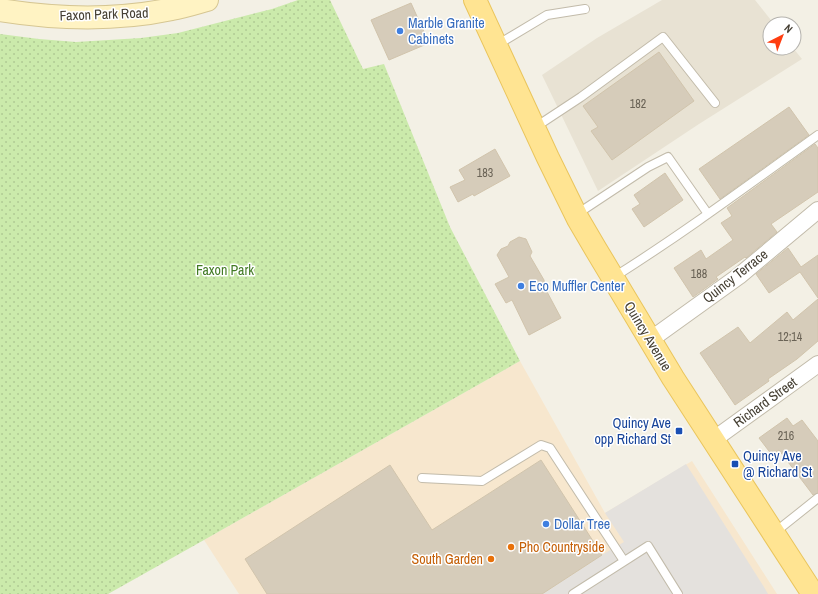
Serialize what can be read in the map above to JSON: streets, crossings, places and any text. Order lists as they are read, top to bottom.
{
  "streets": {
    "main road": ["Quincy Avenue"],
    "street": ["Faxon Park Road", "Quincy Terrace", "Richard Street"]
  },
  "crossings": [
    ["Quincy Terrace", "Quincy Avenue"],
    ["Quincy Avenue", "Richard Street"]
  ],
  "parks": ["Faxon Park"],
  "places": {
    "other": [
      "Marble Granite Cabinets",
      "Eco Muffler Center",
      "Dollar Tree",
      "Pho Countryside",
      "South Garden"
    ],
    "transit": ["Quincy Ave opp Richard St", "Quincy Ave @ Richard St"]
  },
  "house_numbers": [
    "182",
    "183",
    "188",
    "12;14",
    "216"
  ],
  "north": "top right"
}
